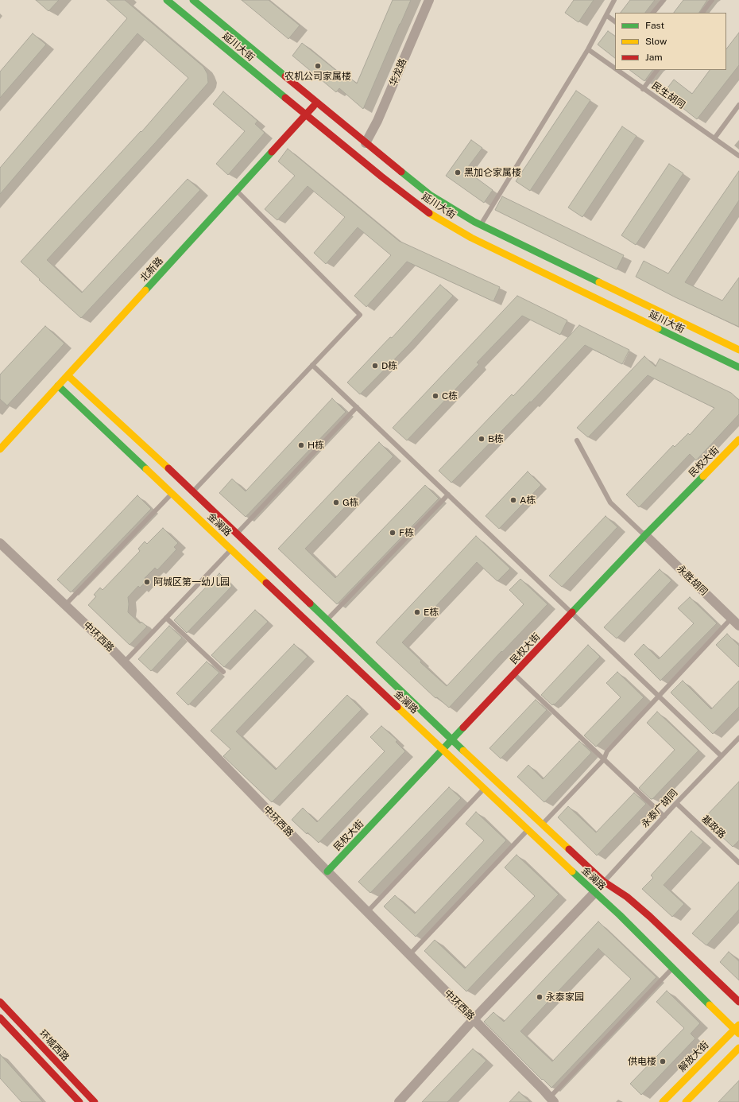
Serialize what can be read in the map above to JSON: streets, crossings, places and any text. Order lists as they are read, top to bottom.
{
  "streets": {
    "street": [
      "延川大街",
      "华龙路",
      "北新路",
      "民权大街",
      "金澜路",
      "永胜胡同",
      "中环西路",
      "环城西路",
      "解放大街"
    ],
    "lane": ["民生胡同", "永泰广胡同", "基政路"]
  },
  "crossings": [
    ["延川大街", "华龙路"],
    ["延川大街", "北新路"],
    ["北新路", "金澜路"],
    ["民权大街", "金澜路"],
    ["民权大街", "永胜胡同"],
    ["民权大街", "中环西路"],
    ["金澜路", "永泰广胡同"],
    ["金澜路", "解放大街"],
    ["永泰广胡同", "基政路"]
  ],
  "places": [
    "农机公司家属楼",
    "黑加仑家属楼",
    "D栋",
    "C栋",
    "B栋",
    "H栋",
    "A栋",
    "G栋",
    "F栋",
    "阿城区第一幼儿园",
    "E栋",
    "永泰家园",
    "供电楼"
  ],
  "legend": ["Fast", "Slow", "Jam"]
}
